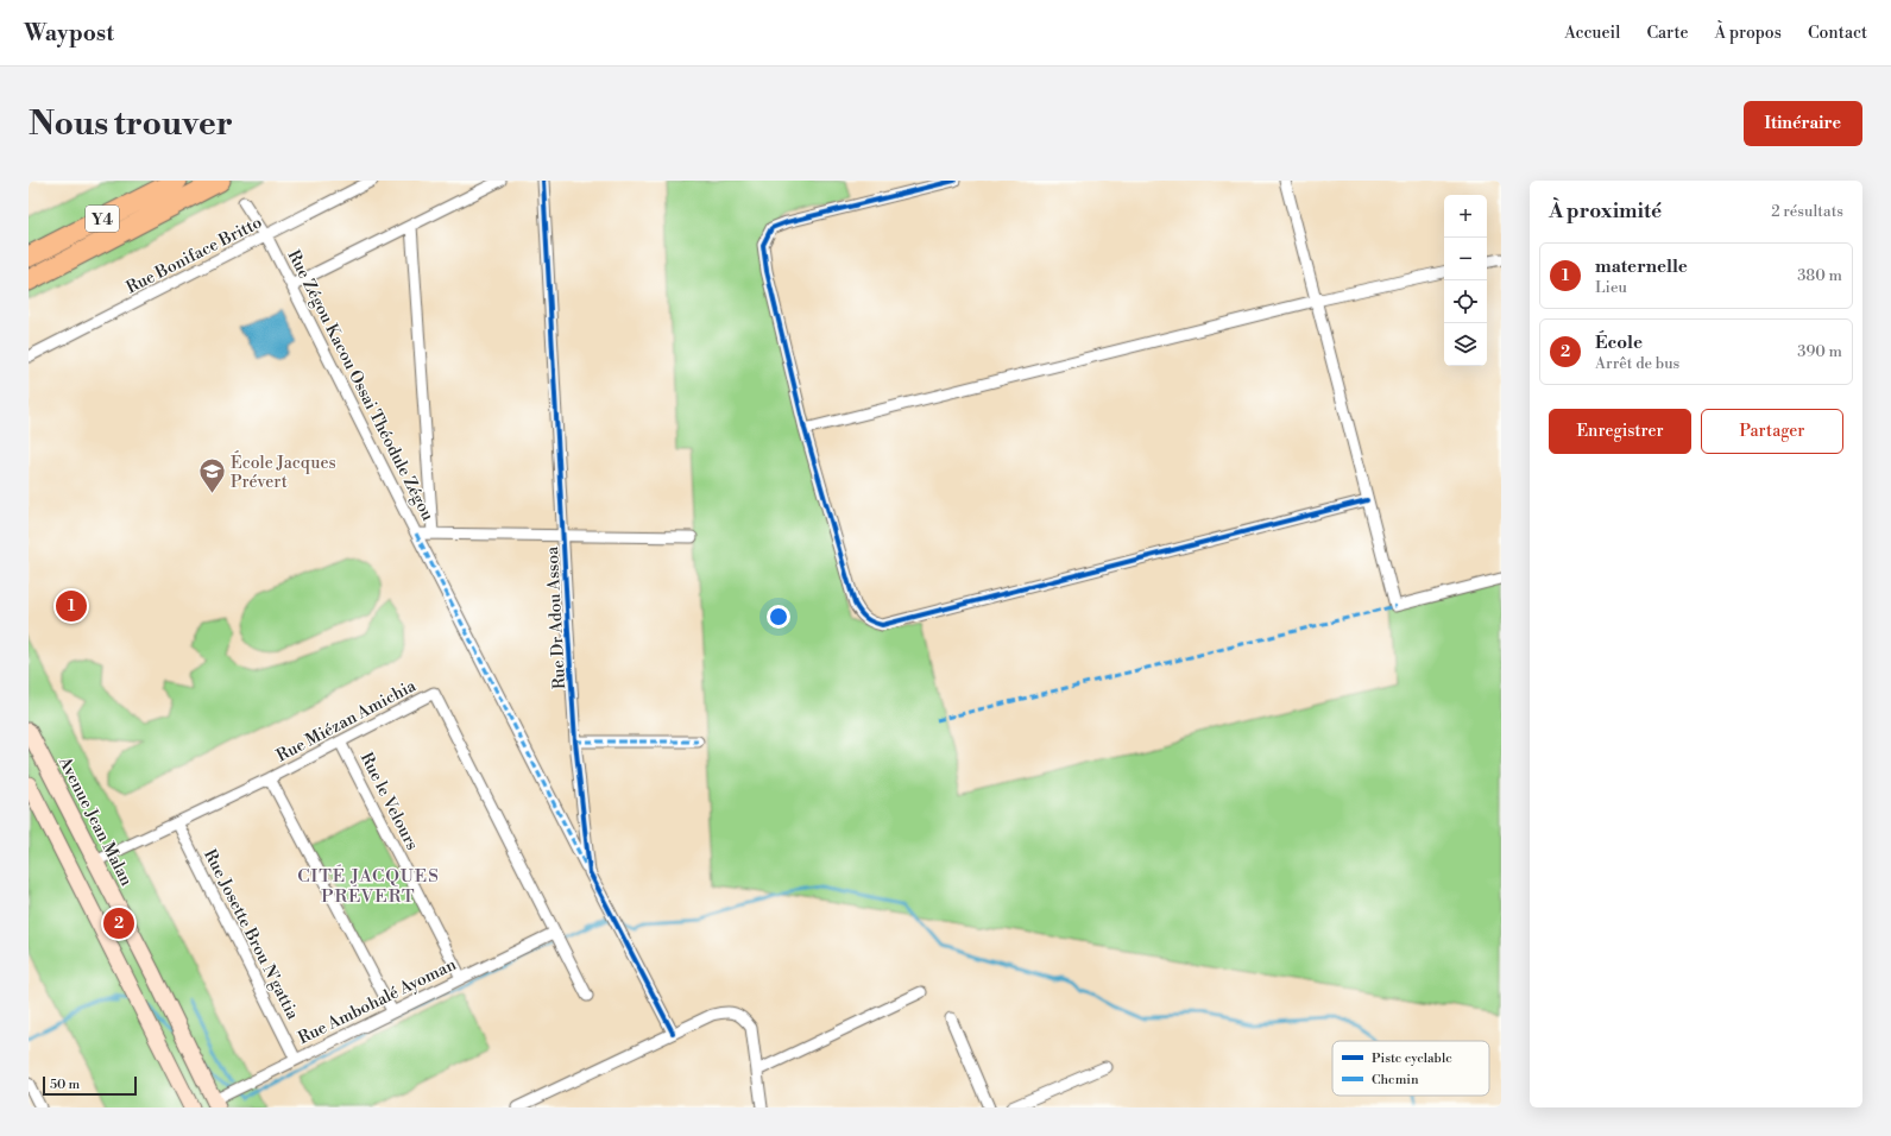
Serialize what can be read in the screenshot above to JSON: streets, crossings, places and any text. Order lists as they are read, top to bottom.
{
  "streets": {
    "highway": ["Y4"],
    "main road": ["Avenue Jean Malan"],
    "street": [
      "Rue Boniface Britto",
      "Rue Zégou Kacou Ossai Théodule Zégou",
      "Rue Dr Adou Assoa",
      "Rue Miézan Amichia",
      "Rue le Velours",
      "Rue Josette Brou N'gattia",
      "Rue Ambohalé Ayoman"
    ]
  },
  "crossings": [
    ["Rue Boniface Britto", "Rue Zégou Kacou Ossai Théodule Zégou"],
    ["Rue Zégou Kacou Ossai Théodule Zégou", "Rue Dr Adou Assoa"],
    ["Rue Miézan Amichia", "Rue le Velours"],
    ["Rue Miézan Amichia", "Avenue Jean Malan"],
    ["Rue Miézan Amichia", "Rue Josette Brou N'gattia"],
    ["Rue Miézan Amichia", "Rue Ambohalé Ayoman"],
    ["Rue le Velours", "Rue Ambohalé Ayoman"],
    ["Avenue Jean Malan", "Rue Ambohalé Ayoman"],
    ["Rue Josette Brou N'gattia", "Rue Ambohalé Ayoman"]
  ],
  "districts": ["CITÉ JACQUES PRÉVERT"],
  "places": {
    "school or university": ["École Jacques Prévert"]
  },
  "legend": ["Piste cyclable", "Chemin"],
  "scale_bar": "50 m",
  "page": {
    "header": "Waypost",
    "nav": [
      "Accueil",
      "Carte",
      "À propos",
      "Contact"
    ],
    "buttons": [
      "Itinéraire",
      ["Enregistrer", "Partager"]
    ],
    "title": "Nous trouver",
    "heading": ["À proximité", "2 résultats"],
    "map_buttons": ["+", "−"],
    "list": [
      {
        "mark": "1",
        "name": "maternelle",
        "note": "Lieu",
        "value": "380 m"
      },
      {
        "mark": "2",
        "name": "École",
        "note": "Arrêt de bus",
        "value": "390 m"
      }
    ],
    "pins": ["1", "2"],
    "scale": "50 m"
  }
}
